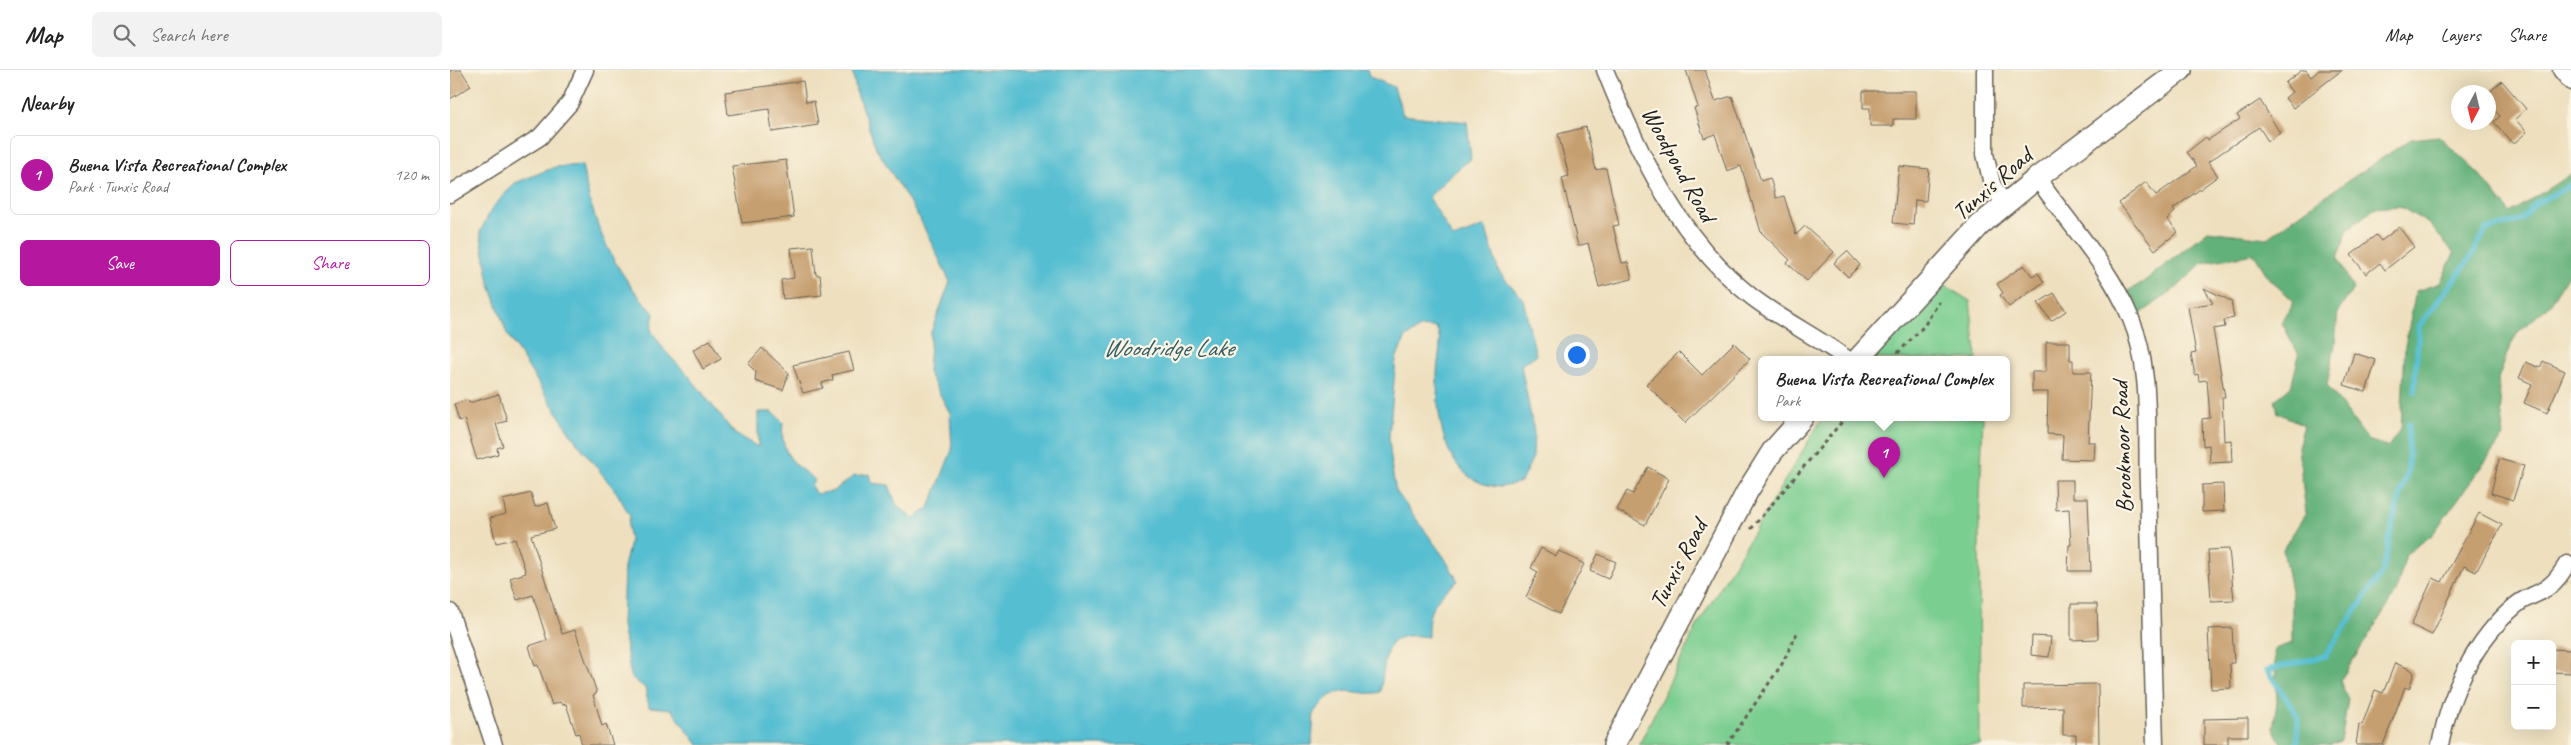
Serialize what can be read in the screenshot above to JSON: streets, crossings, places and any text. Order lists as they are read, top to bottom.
{
  "streets": {
    "street": ["Woodpond Road", "Tunxis Road", "Brookmoor Road"]
  },
  "crossings": [
    ["Tunxis Road", "Brookmoor Road"]
  ],
  "water": ["Woodridge Lake"],
  "north": "bottom",
  "page": {
    "header": "Map",
    "search": "Search here",
    "nav": ["Map", "Layers", "Share"],
    "heading": "Nearby",
    "list": [
      {
        "mark": "1",
        "name": "Buena Vista Recreational Complex",
        "note": "Park · Tunxis Road",
        "value": "120 m"
      }
    ],
    "buttons": ["Save", "Share"],
    "popup": ["Buena Vista Recreational Complex", "Park"],
    "pins": "1",
    "map_buttons": ["+", "−"]
  }
}
